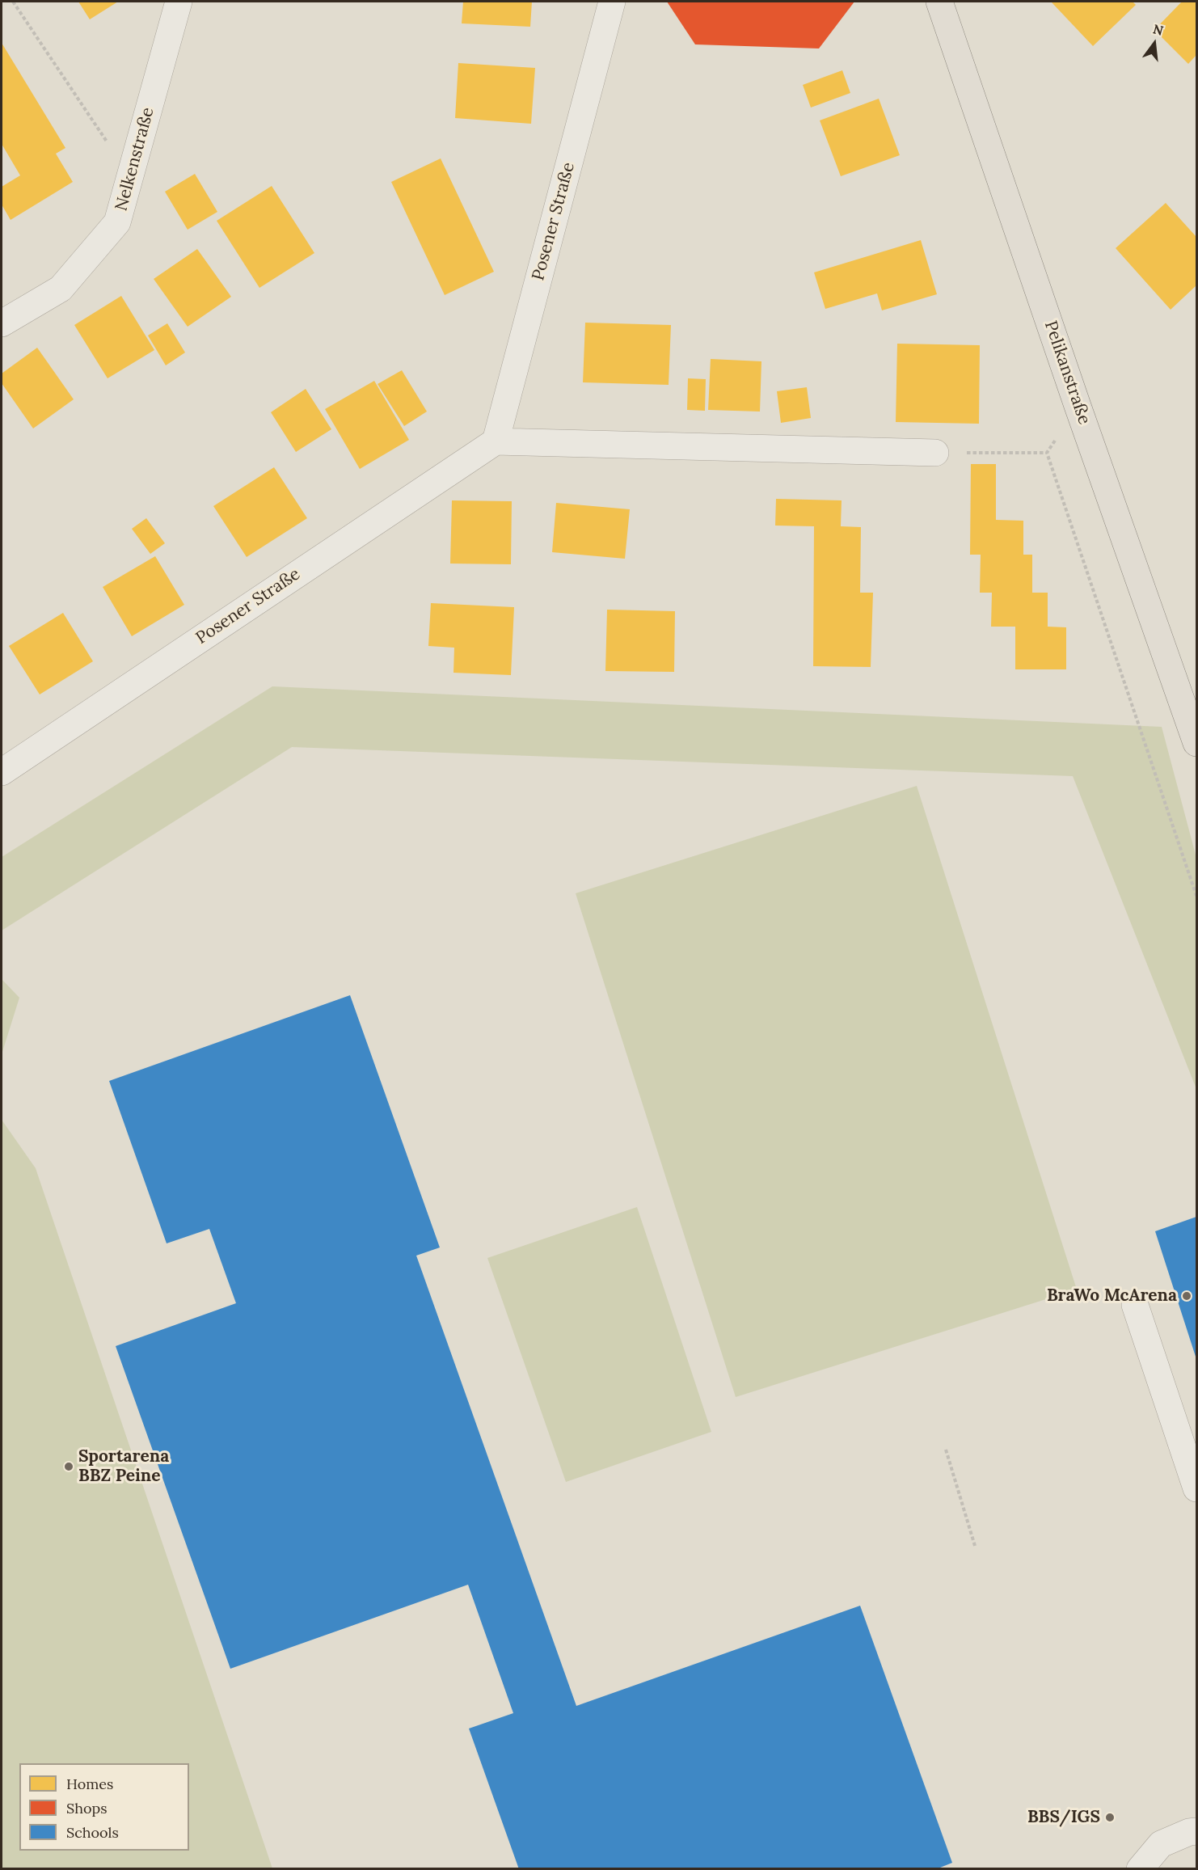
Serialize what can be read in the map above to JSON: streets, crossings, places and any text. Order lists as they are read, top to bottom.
{
  "streets": {
    "main road": ["Pelikanstraße"],
    "street": ["Nelkenstraße", "Posener Straße"]
  },
  "places": ["BraWo McArena", "Sportarena BBZ Peine", "BBS/IGS"],
  "legend": ["Homes", "Shops", "Schools"],
  "north": "top"
}
